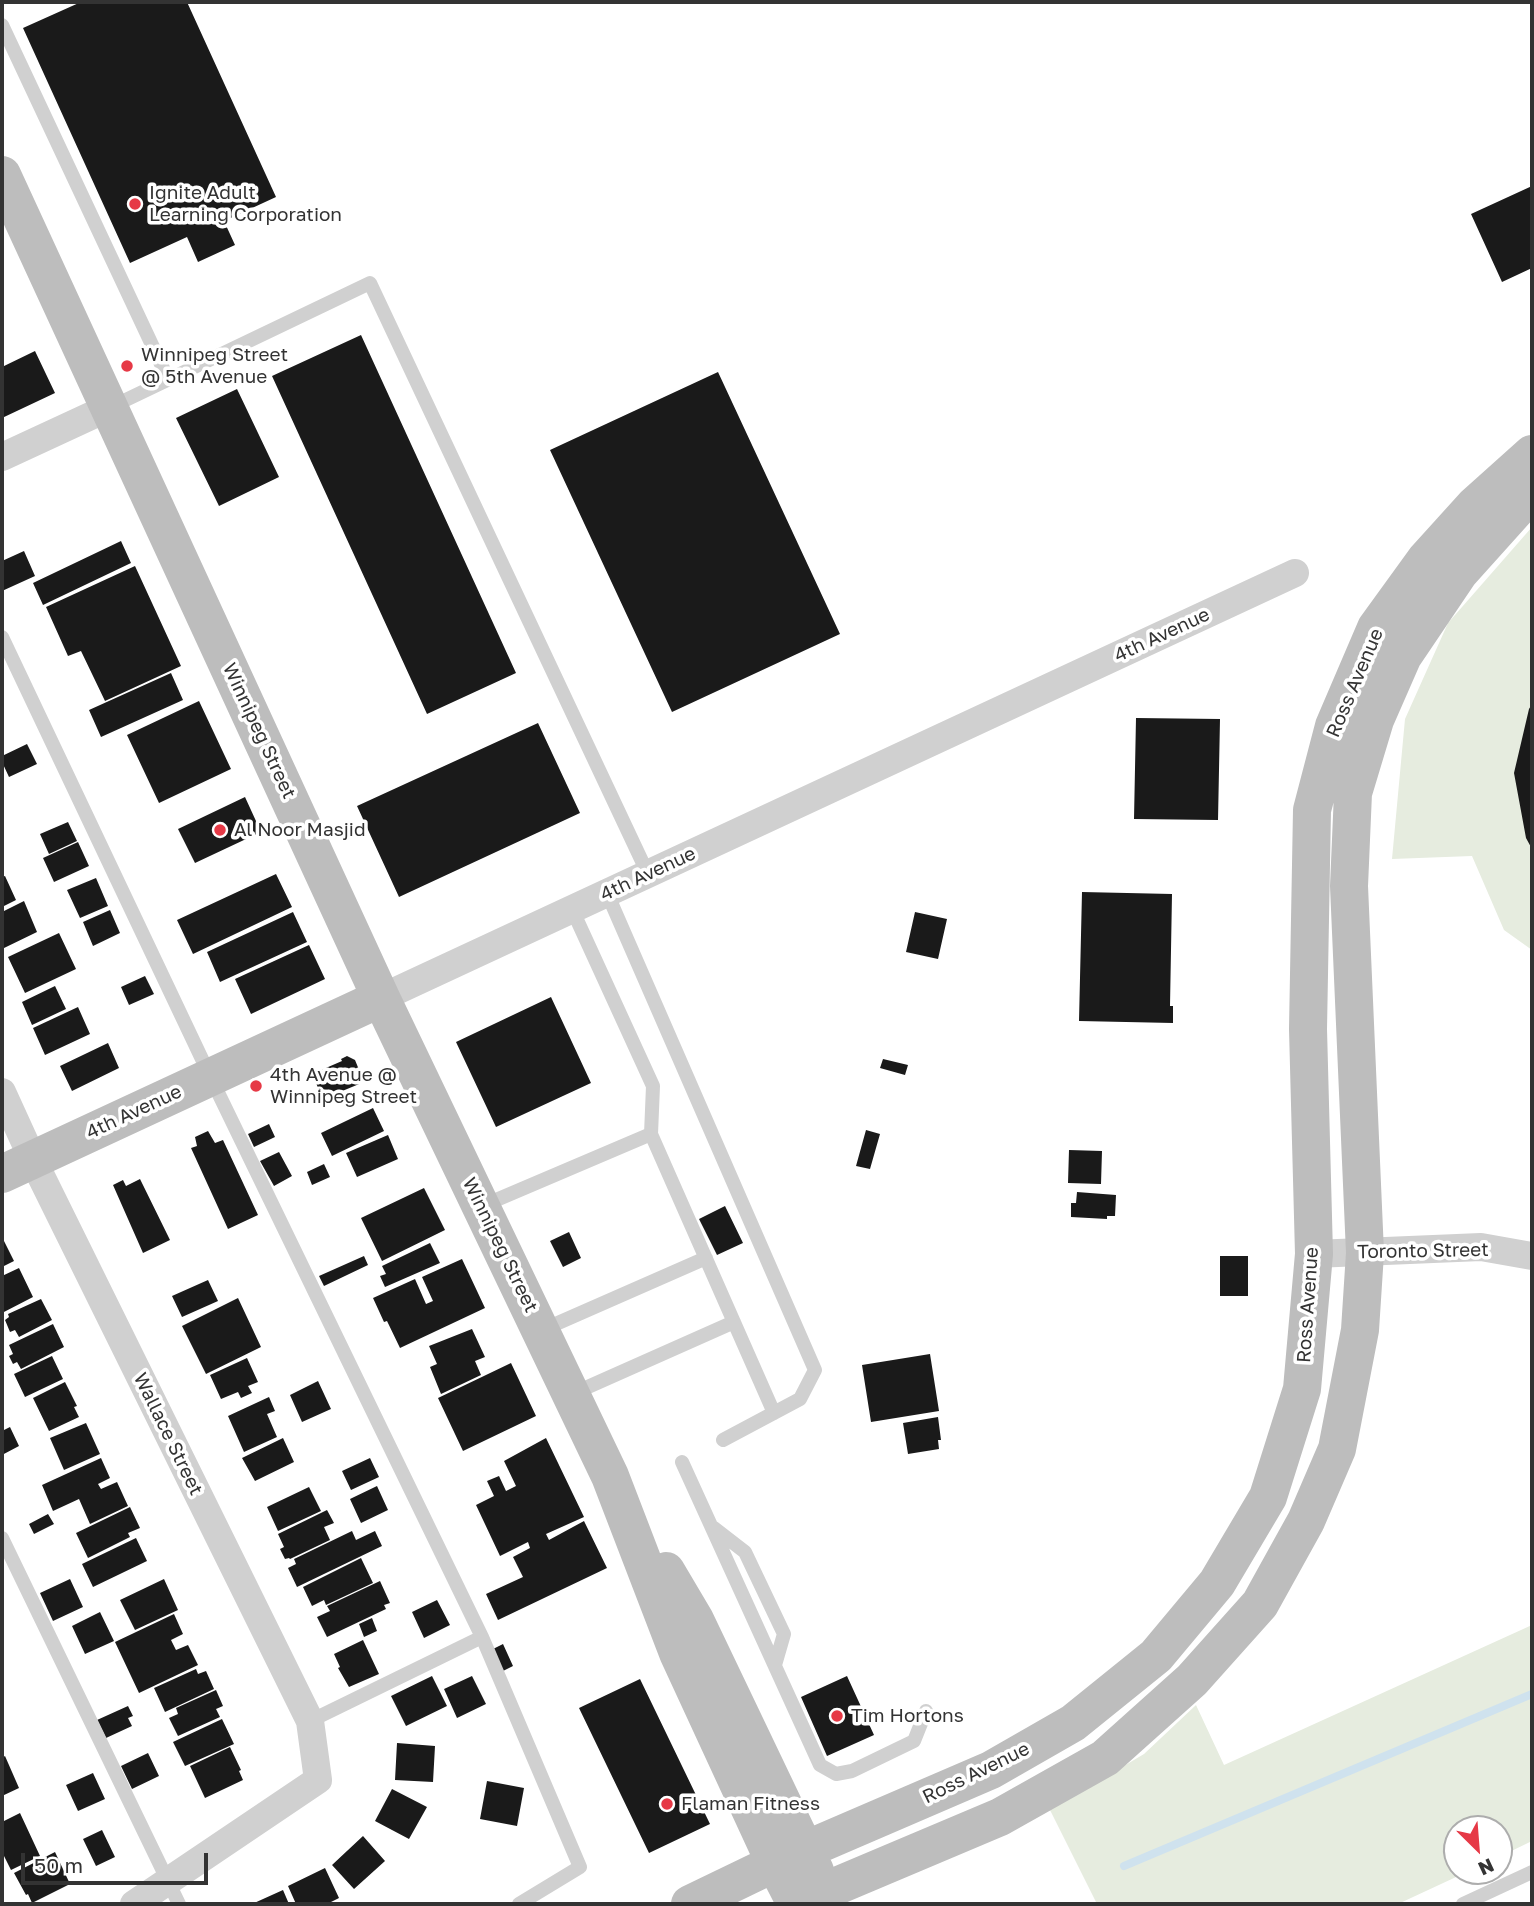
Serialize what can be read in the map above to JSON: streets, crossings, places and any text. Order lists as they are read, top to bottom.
{
  "streets": {
    "main road": ["4th Avenue", "Ross Avenue", "Winnipeg Street"],
    "street": ["Toronto Street", "Wallace Street"]
  },
  "crossings": [
    ["4th Avenue", "Winnipeg Street"],
    ["4th Avenue", "Wallace Street"],
    ["Ross Avenue", "Winnipeg Street"],
    ["Ross Avenue", "Toronto Street"]
  ],
  "places": [
    "Ignite Adult Learning Corporation",
    "Winnipeg Street @ 5th Avenue",
    "Al Noor Masjid",
    "4th Avenue @ Winnipeg Street",
    "Tim Hortons",
    "Flaman Fitness"
  ],
  "scale_bar": "50 m",
  "north": "bottom right"
}
